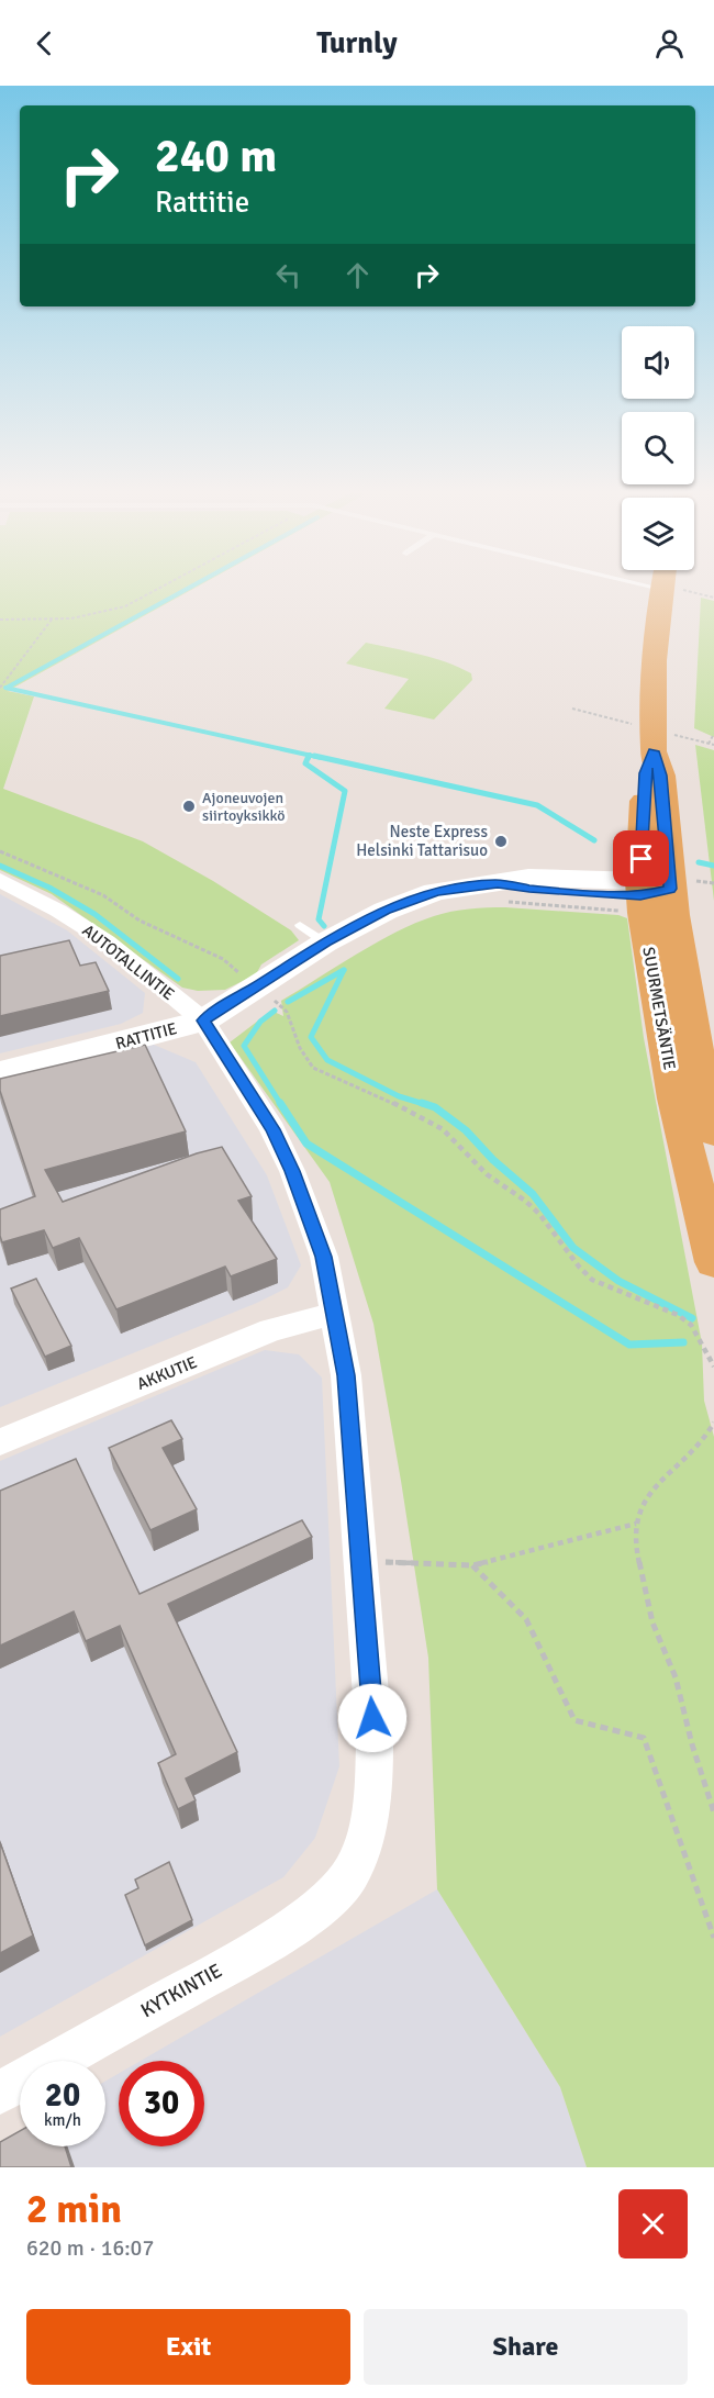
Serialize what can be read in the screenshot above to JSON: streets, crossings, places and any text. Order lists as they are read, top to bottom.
{
  "streets": {
    "main road": ["SUURMETSÄNTIE"],
    "street": [
      "AUTOTALLINTIE",
      "RATTITIE",
      "AKKUTIE",
      "KYTKINTIE"
    ]
  },
  "crossings": [
    ["AUTOTALLINTIE", "RATTITIE"],
    ["AUTOTALLINTIE", "AKKUTIE"],
    ["AUTOTALLINTIE", "KYTKINTIE"],
    ["SUURMETSÄNTIE", "RATTITIE"]
  ],
  "places": ["Ajoneuvojen siirtoyksikkö", "Neste Express Helsinki Tattarisuo"],
  "page": {
    "header": "Turnly",
    "turn": ["240 m", "Rattitie"],
    "speed": "20 km/h",
    "limit": "30",
    "heading": ["2 min", "620 m · 16:07"],
    "buttons": ["Exit", "Share"]
  }
}
